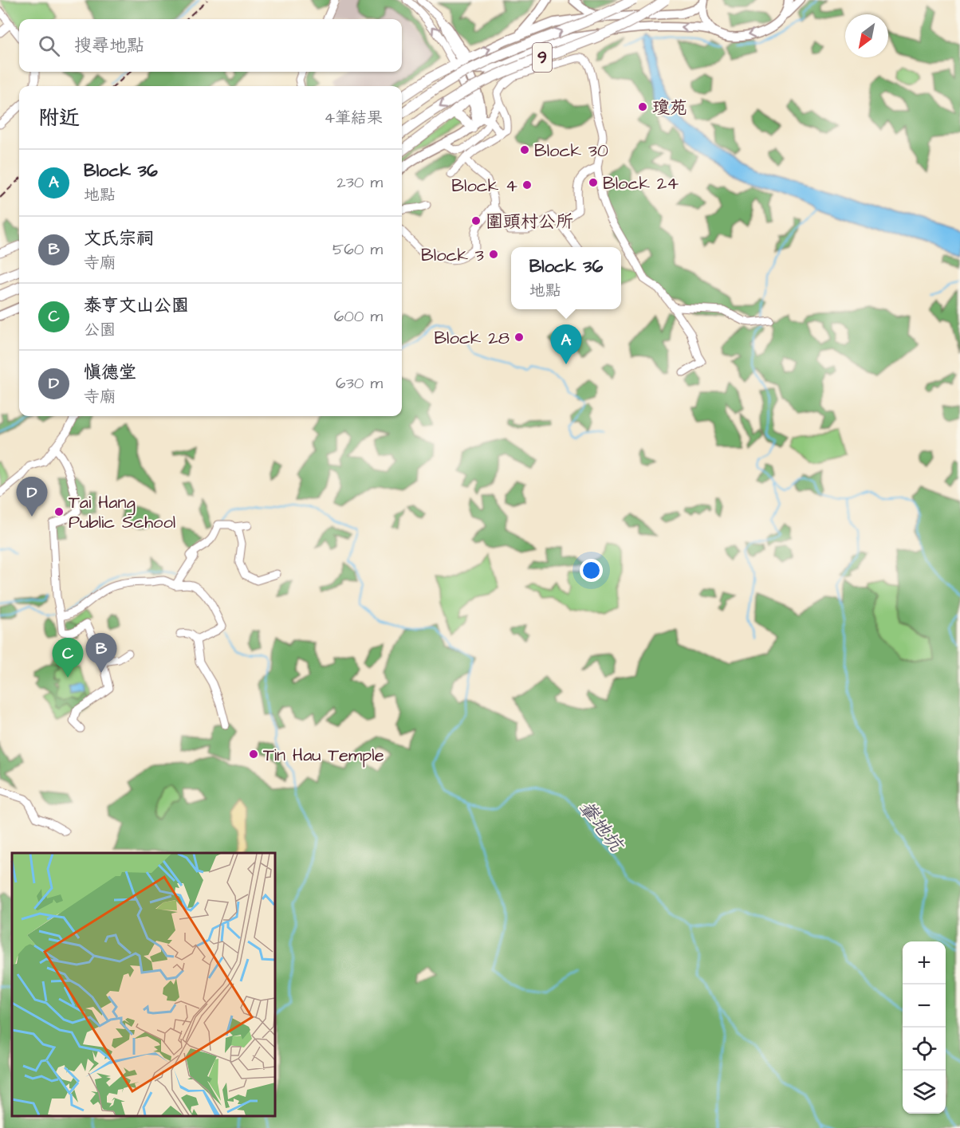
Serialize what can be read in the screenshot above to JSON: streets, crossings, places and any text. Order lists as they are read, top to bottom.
{
  "streets": {
    "highway": ["9"]
  },
  "water": ["輋地坑"],
  "places": [
    "瓊苑",
    "Block 30",
    "Block 24",
    "Block 4",
    "圍頭村公所",
    "Block 3",
    "Block 28",
    "Tai Hang Public School",
    "Tin Hau Temple"
  ],
  "north": "bottom left",
  "page": {
    "search": "搜尋地點",
    "heading": ["附近", "4筆結果"],
    "list": [
      {
        "mark": "A",
        "name": "Block 36",
        "note": "地點",
        "value": "230 m"
      },
      {
        "mark": "B",
        "name": "文氏宗祠",
        "note": "寺廟",
        "value": "560 m"
      },
      {
        "mark": "C",
        "name": "泰亨文山公園",
        "note": "公園",
        "value": "600 m"
      },
      {
        "mark": "D",
        "name": "慎德堂",
        "note": "寺廟",
        "value": "630 m"
      }
    ],
    "popup": ["Block 36", "地點"],
    "pins": [
      "A",
      "D",
      "B",
      "C"
    ],
    "map_buttons": ["+", "−"]
  }
}
